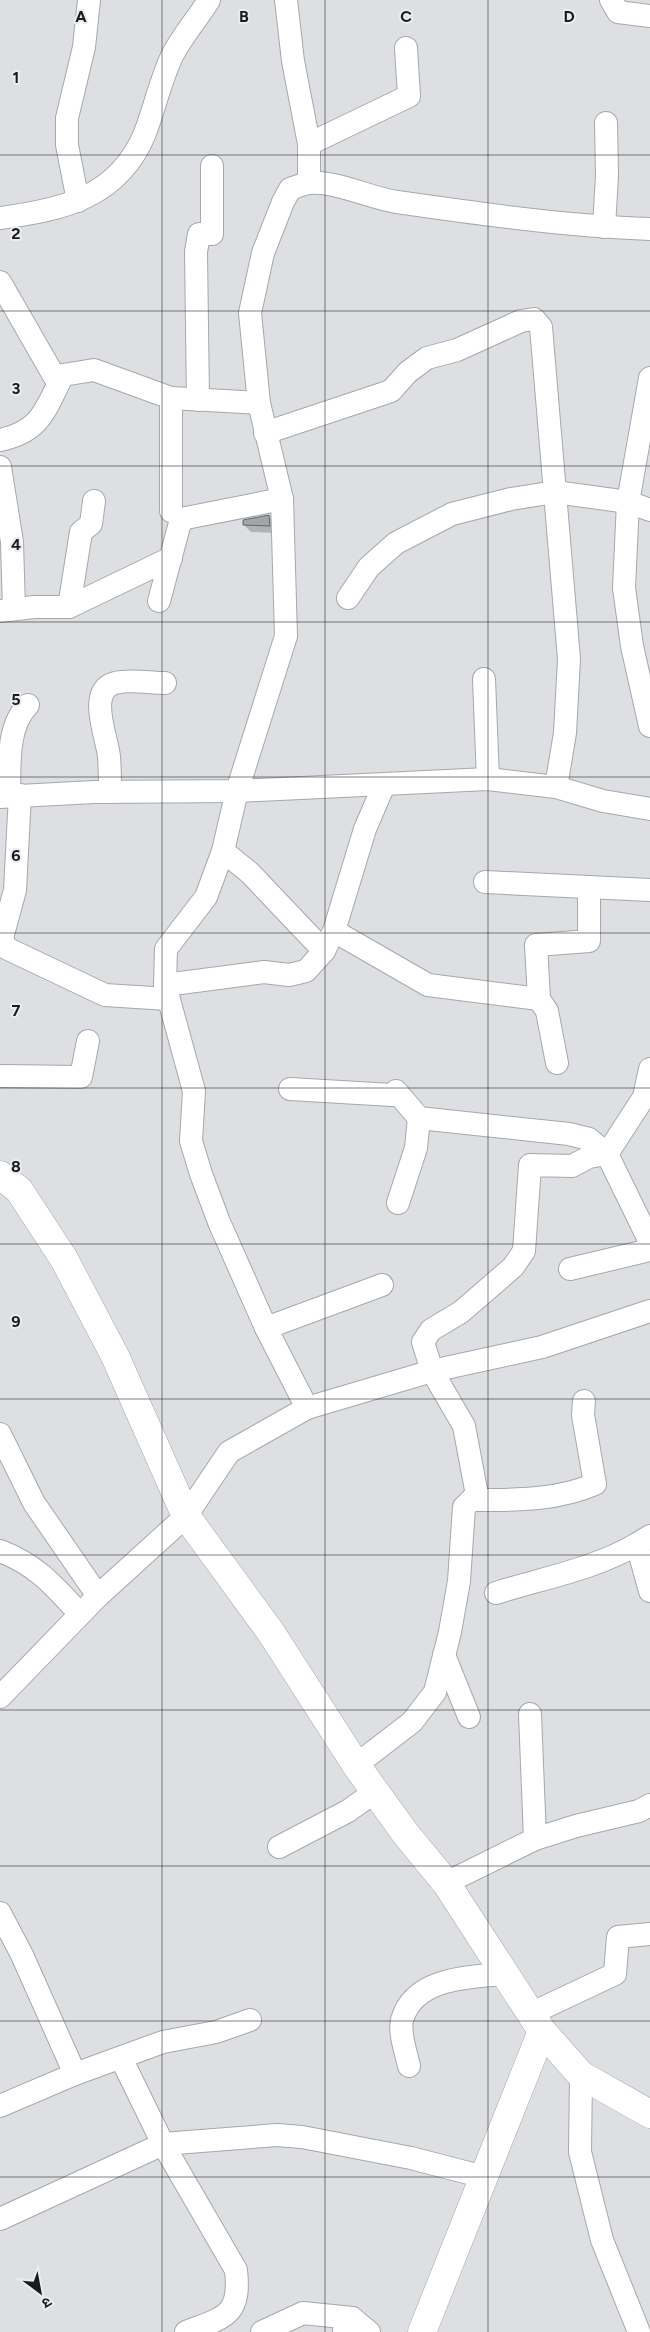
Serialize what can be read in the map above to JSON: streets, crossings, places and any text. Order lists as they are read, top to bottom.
{
  "north": "bottom right",
  "grid": {
    "columns": [
      "A",
      "B",
      "C",
      "D"
    ],
    "rows": [
      "1",
      "2",
      "3",
      "4",
      "5",
      "6",
      "7",
      "8",
      "9"
    ]
  }
}
